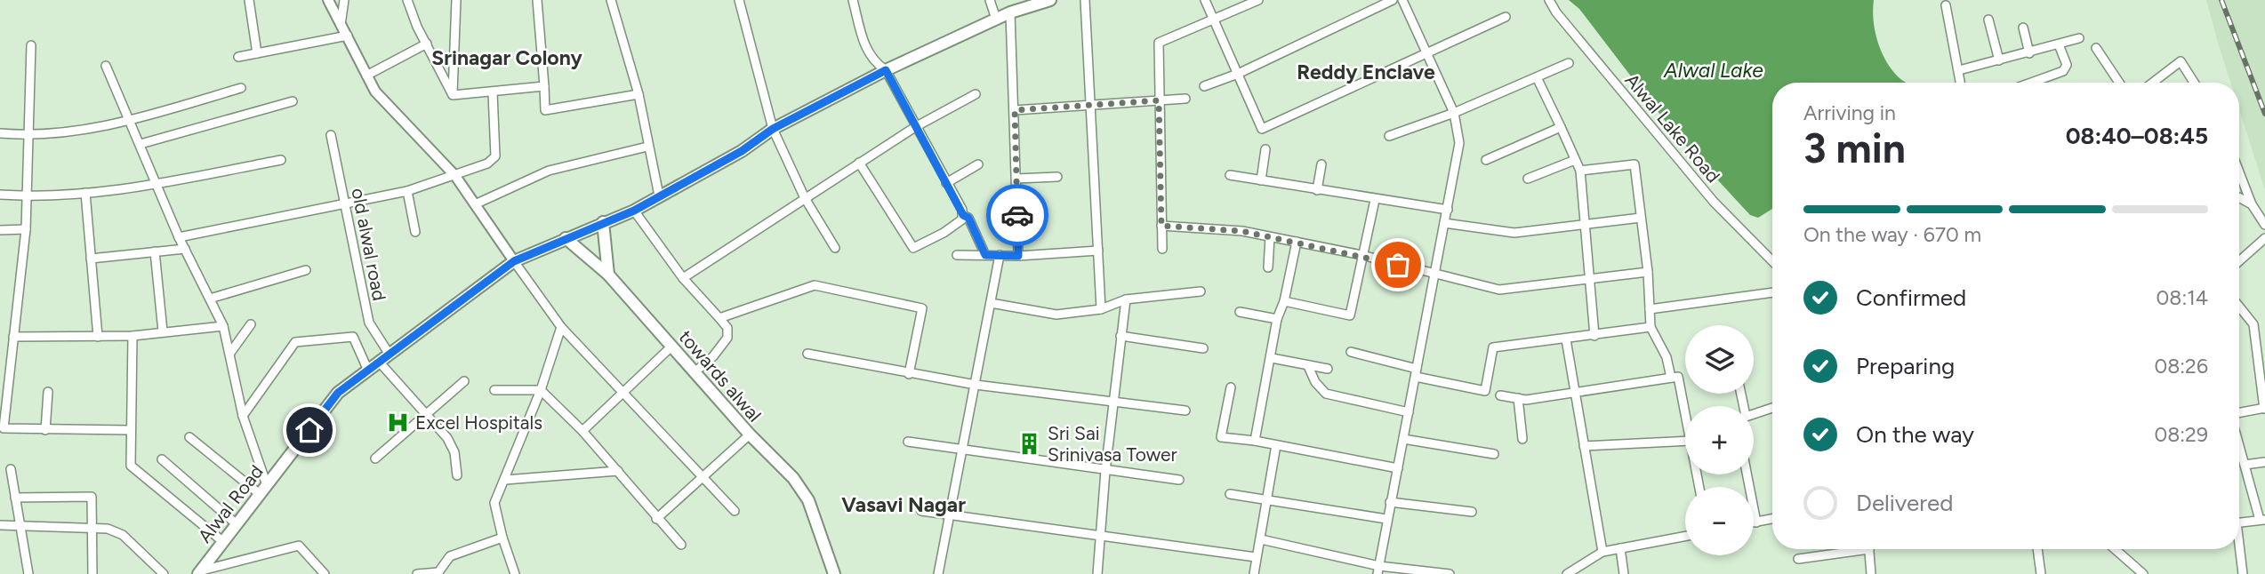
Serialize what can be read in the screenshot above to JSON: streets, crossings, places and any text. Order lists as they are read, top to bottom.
{
  "streets": {
    "main road": ["towards alwal", "Alwal Road"],
    "street": ["Alwal Lake Road", "old alwal road"]
  },
  "crossings": [
    ["old alwal road", "Alwal Road"],
    ["towards alwal", "Alwal Road"]
  ],
  "districts": ["Srinagar Colony", "Reddy Enclave", "Vasavi Nagar"],
  "water": ["Alwal Lake"],
  "places": {
    "hospital": ["Excel Hospitals"],
    "building": ["Sri Sai Srinivasa Tower"]
  },
  "page": {
    "heading": ["3 min", "Arriving in", "08:40–08:45"],
    "bar": "On the way · 670 m",
    "list": [
      ["Confirmed", "08:14"],
      ["Preparing", "08:26"],
      ["On the way", "08:29"],
      "Delivered"
    ],
    "map_buttons": ["+", "−"]
  }
}
